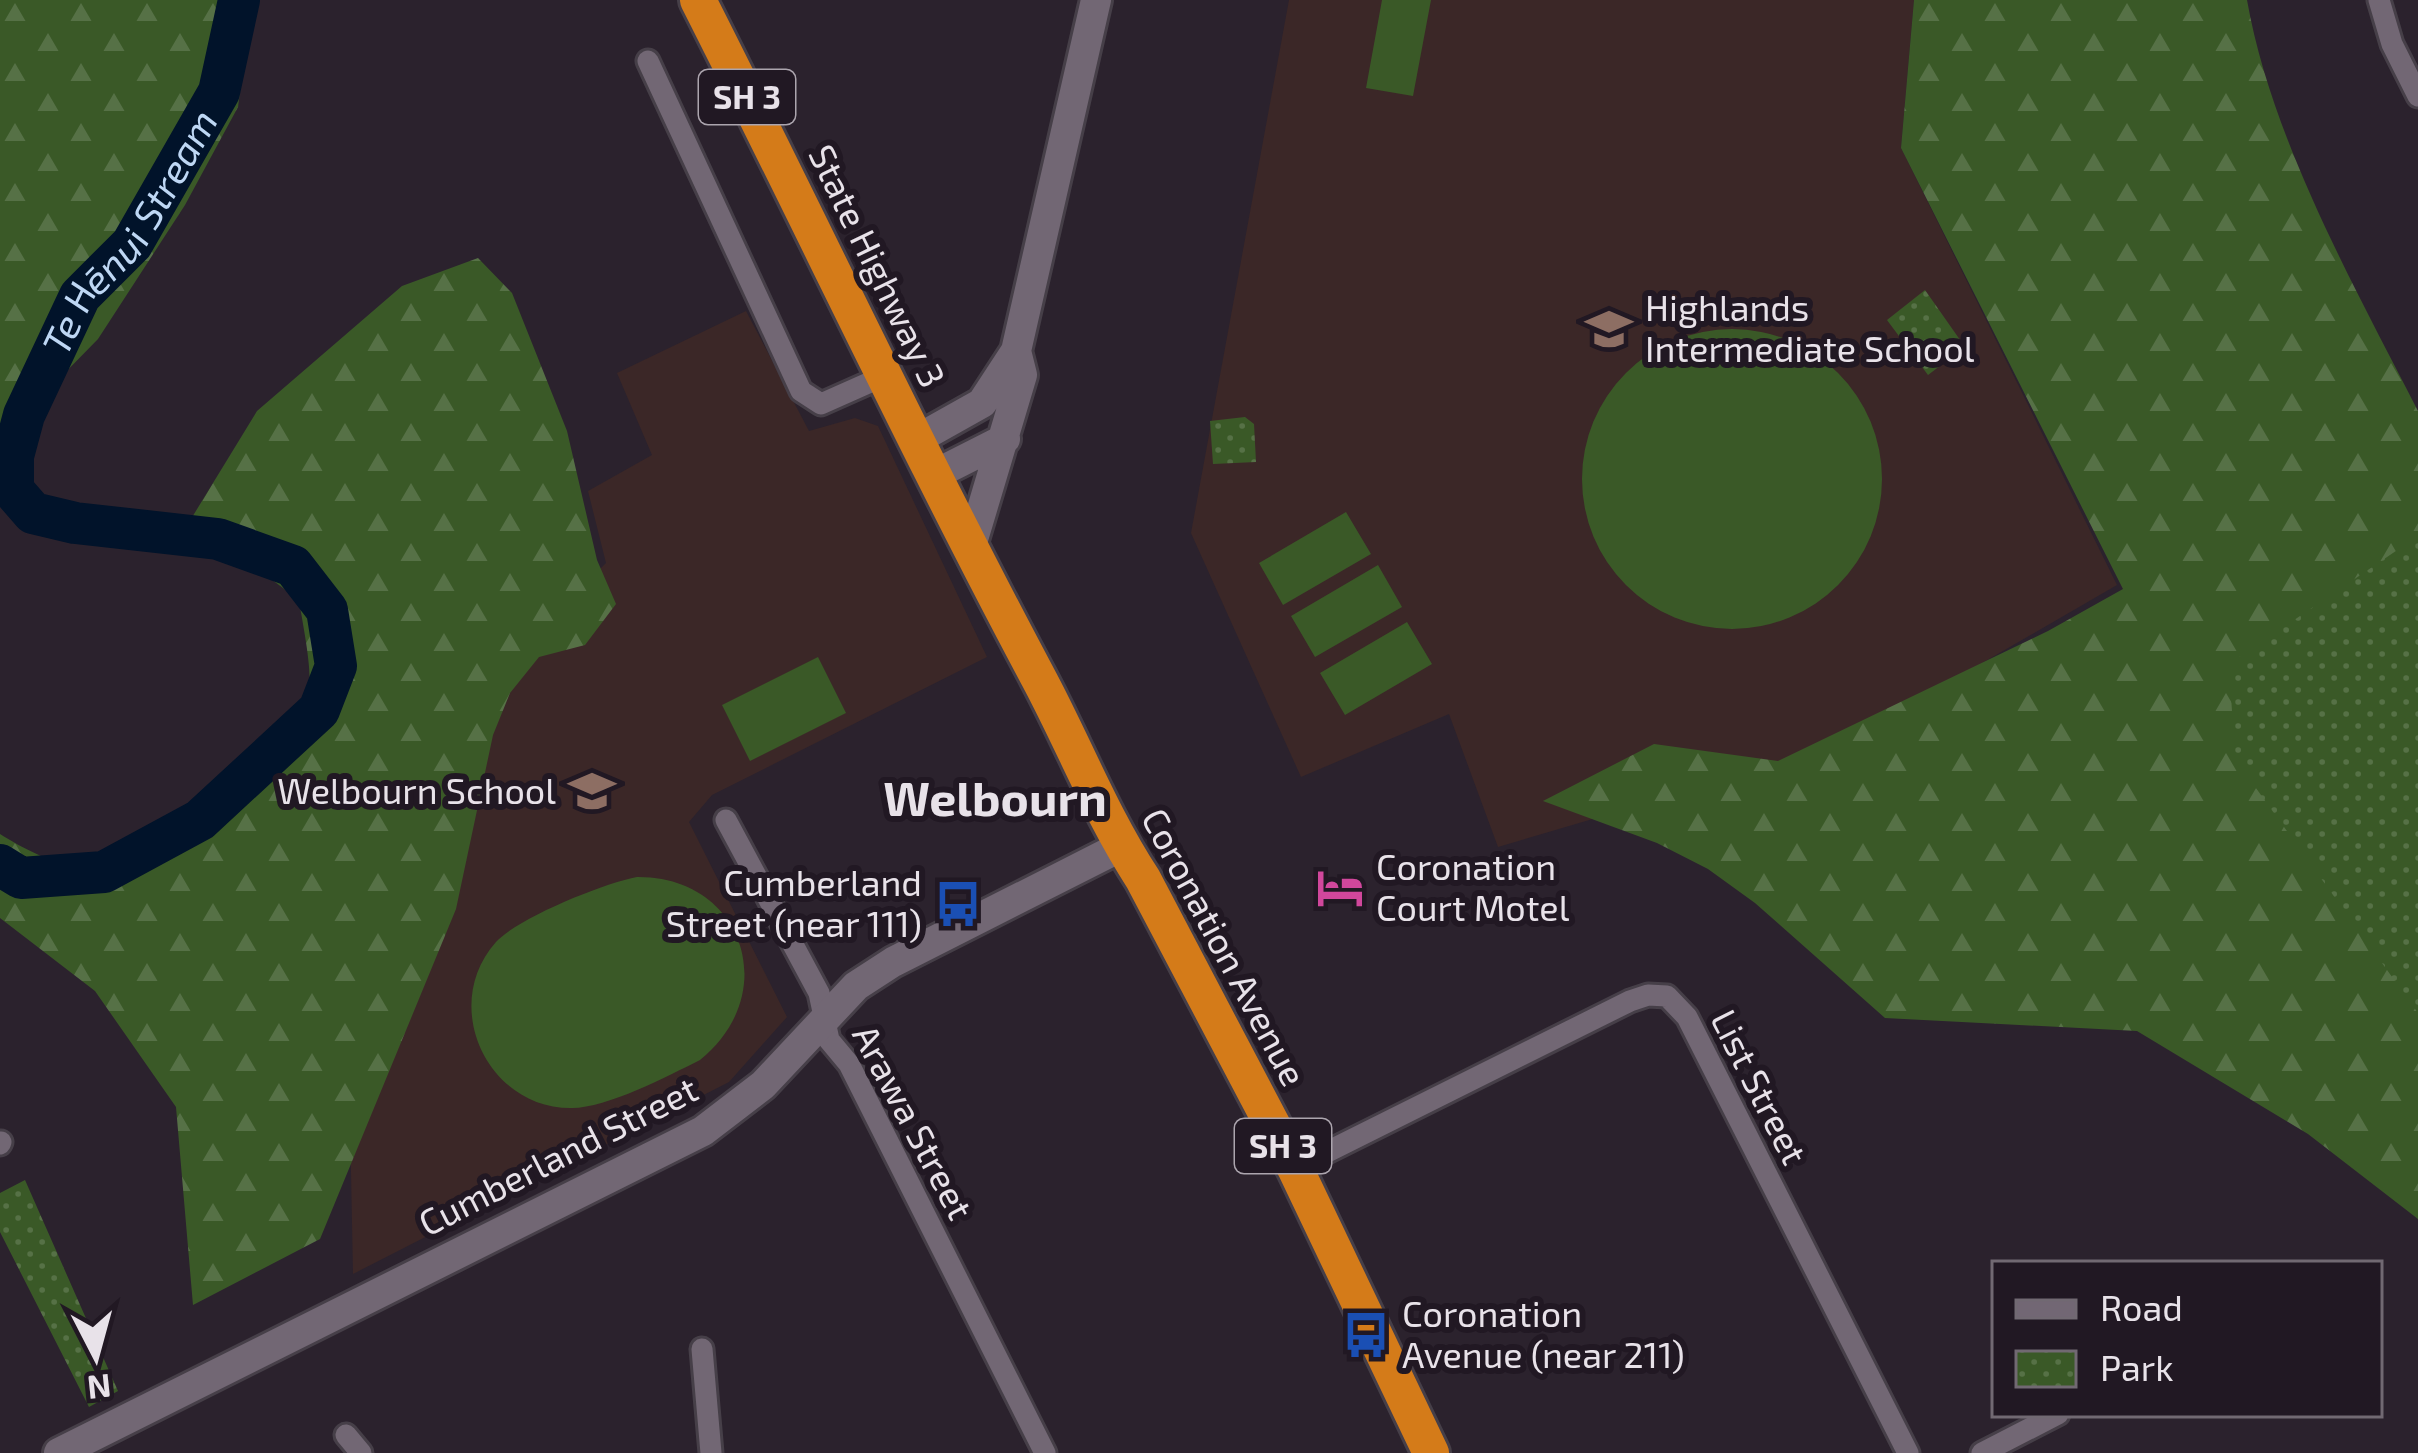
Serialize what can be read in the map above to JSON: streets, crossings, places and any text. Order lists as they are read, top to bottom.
{
  "streets": {
    "highway": ["SH 3", "State Highway 3", "Coronation Avenue"],
    "main road": ["Cumberland Street"],
    "street": ["List Street", "Arawa Street"]
  },
  "crossings": [
    ["State Highway 3", "Coronation Avenue"],
    ["Coronation Avenue", "List Street"],
    ["Coronation Avenue", "Cumberland Street"],
    ["Arawa Street", "Cumberland Street"]
  ],
  "districts": ["Welbourn"],
  "water": ["Te Hēnui Stream"],
  "places": {
    "school or university": ["Highlands Intermediate School", "Welbourn School"],
    "hotel": ["Coronation Court Motel"],
    "bus stop": ["Cumberland Street (near 111)", "Coronation Avenue (near 211)"]
  },
  "legend": ["Road", "Park"],
  "north": "bottom"
}
